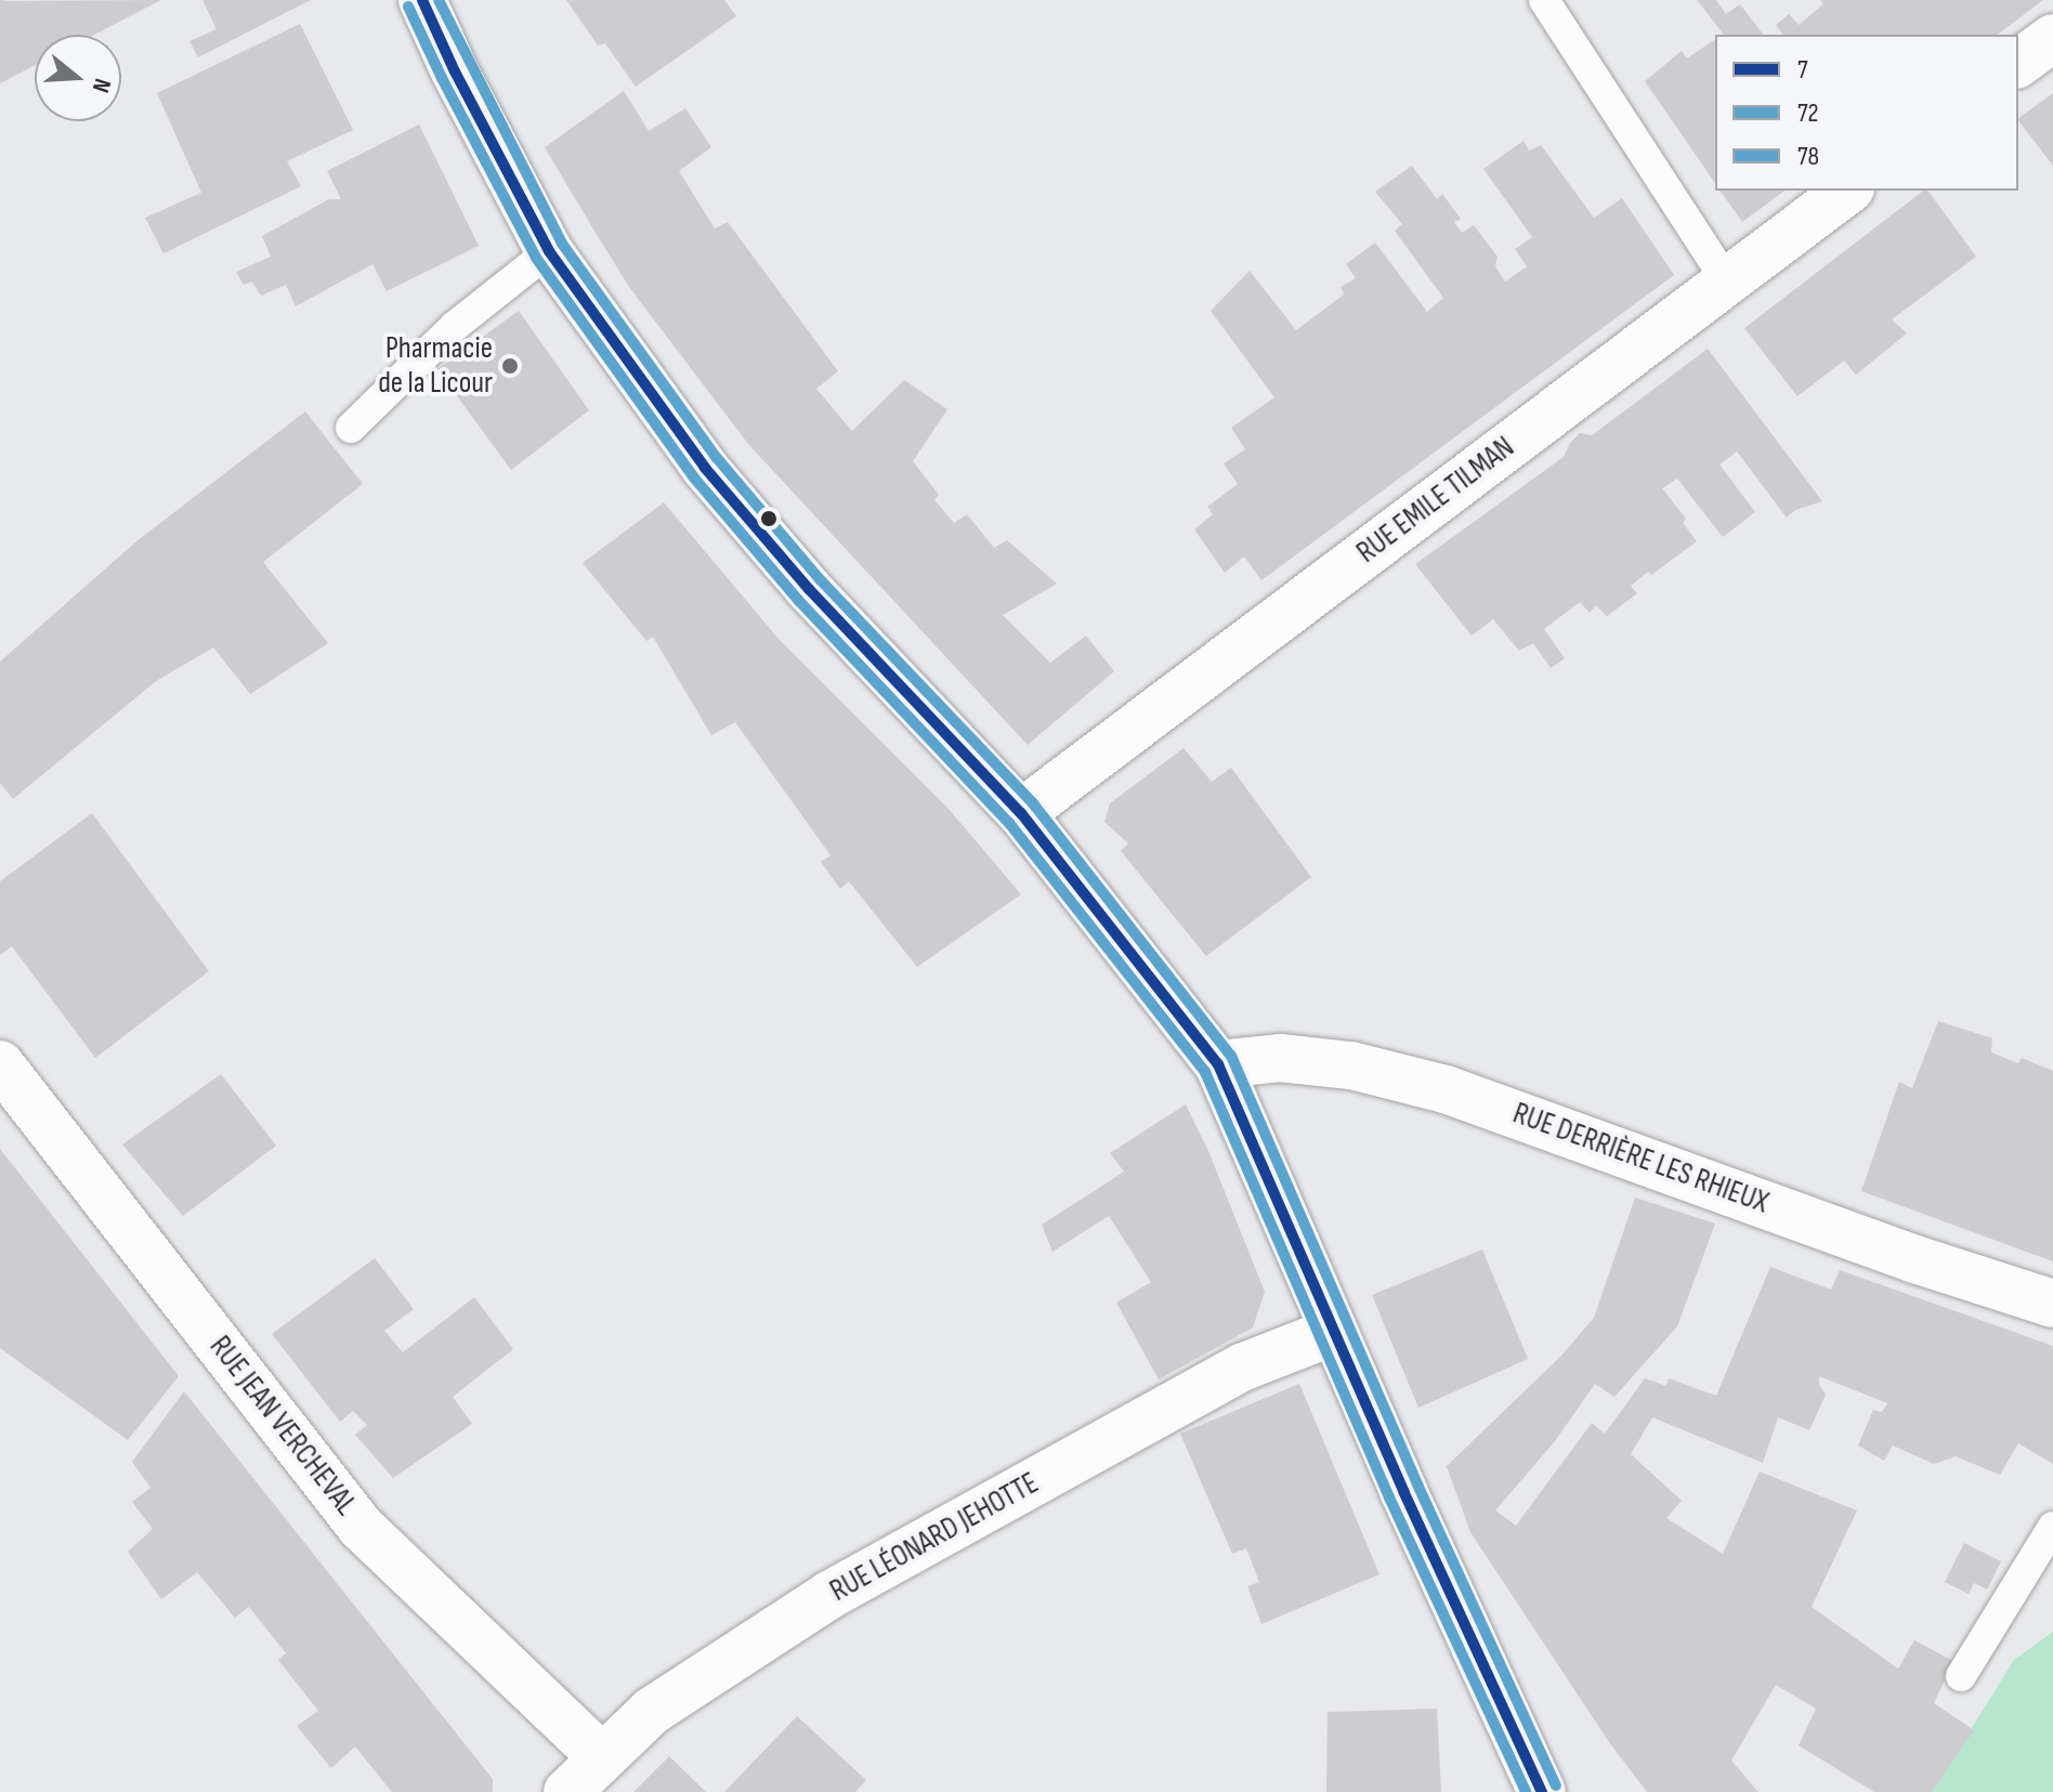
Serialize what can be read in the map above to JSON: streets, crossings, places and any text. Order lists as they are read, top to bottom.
{
  "streets": {
    "street": [
      "RUE EMILE TILMAN",
      "RUE DERRIÈRE LES RHIEUX",
      "RUE JEAN VERCHEVAL",
      "RUE LÉONARD JEHOTTE"
    ]
  },
  "crossings": [
    ["RUE JEAN VERCHEVAL", "RUE LÉONARD JEHOTTE"]
  ],
  "places": ["Pharmacie de la Licour"],
  "lines": ["transit line 7", "transit line 78", "transit line 72"],
  "legend": ["7", "72", "78"],
  "north": "right"
}
